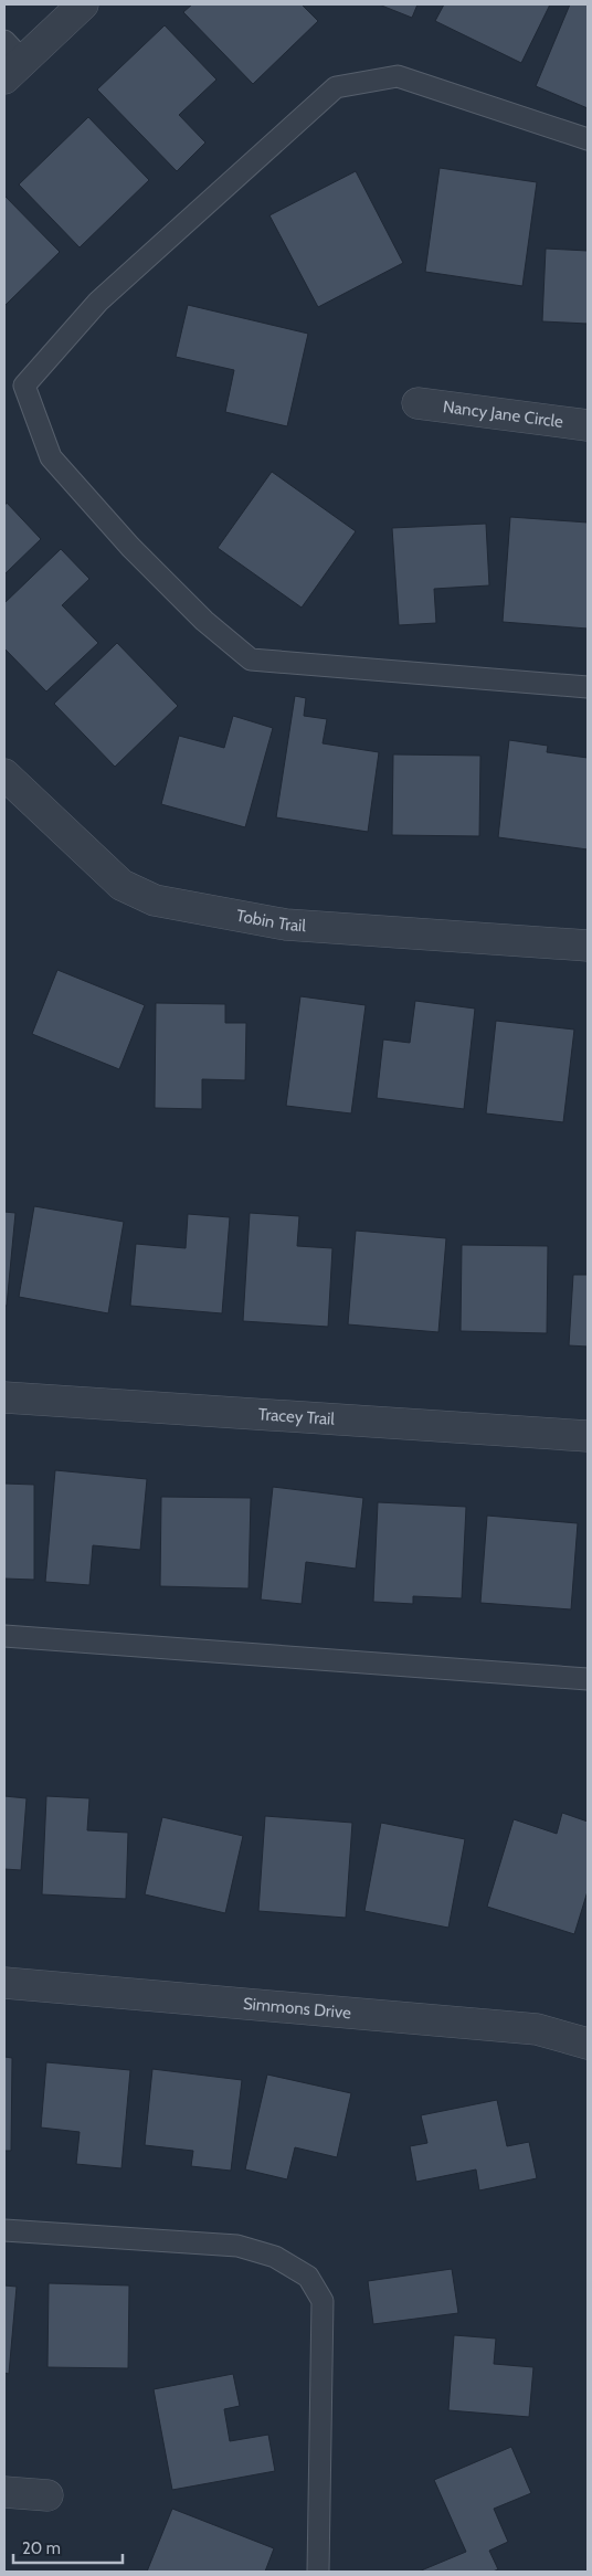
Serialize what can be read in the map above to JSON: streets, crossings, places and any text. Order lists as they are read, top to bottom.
{
  "streets": {
    "street": [
      "Nancy Jane Circle",
      "Tobin Trail",
      "Tracey Trail",
      "Simmons Drive"
    ]
  },
  "scale_bar": "20 m"
}
